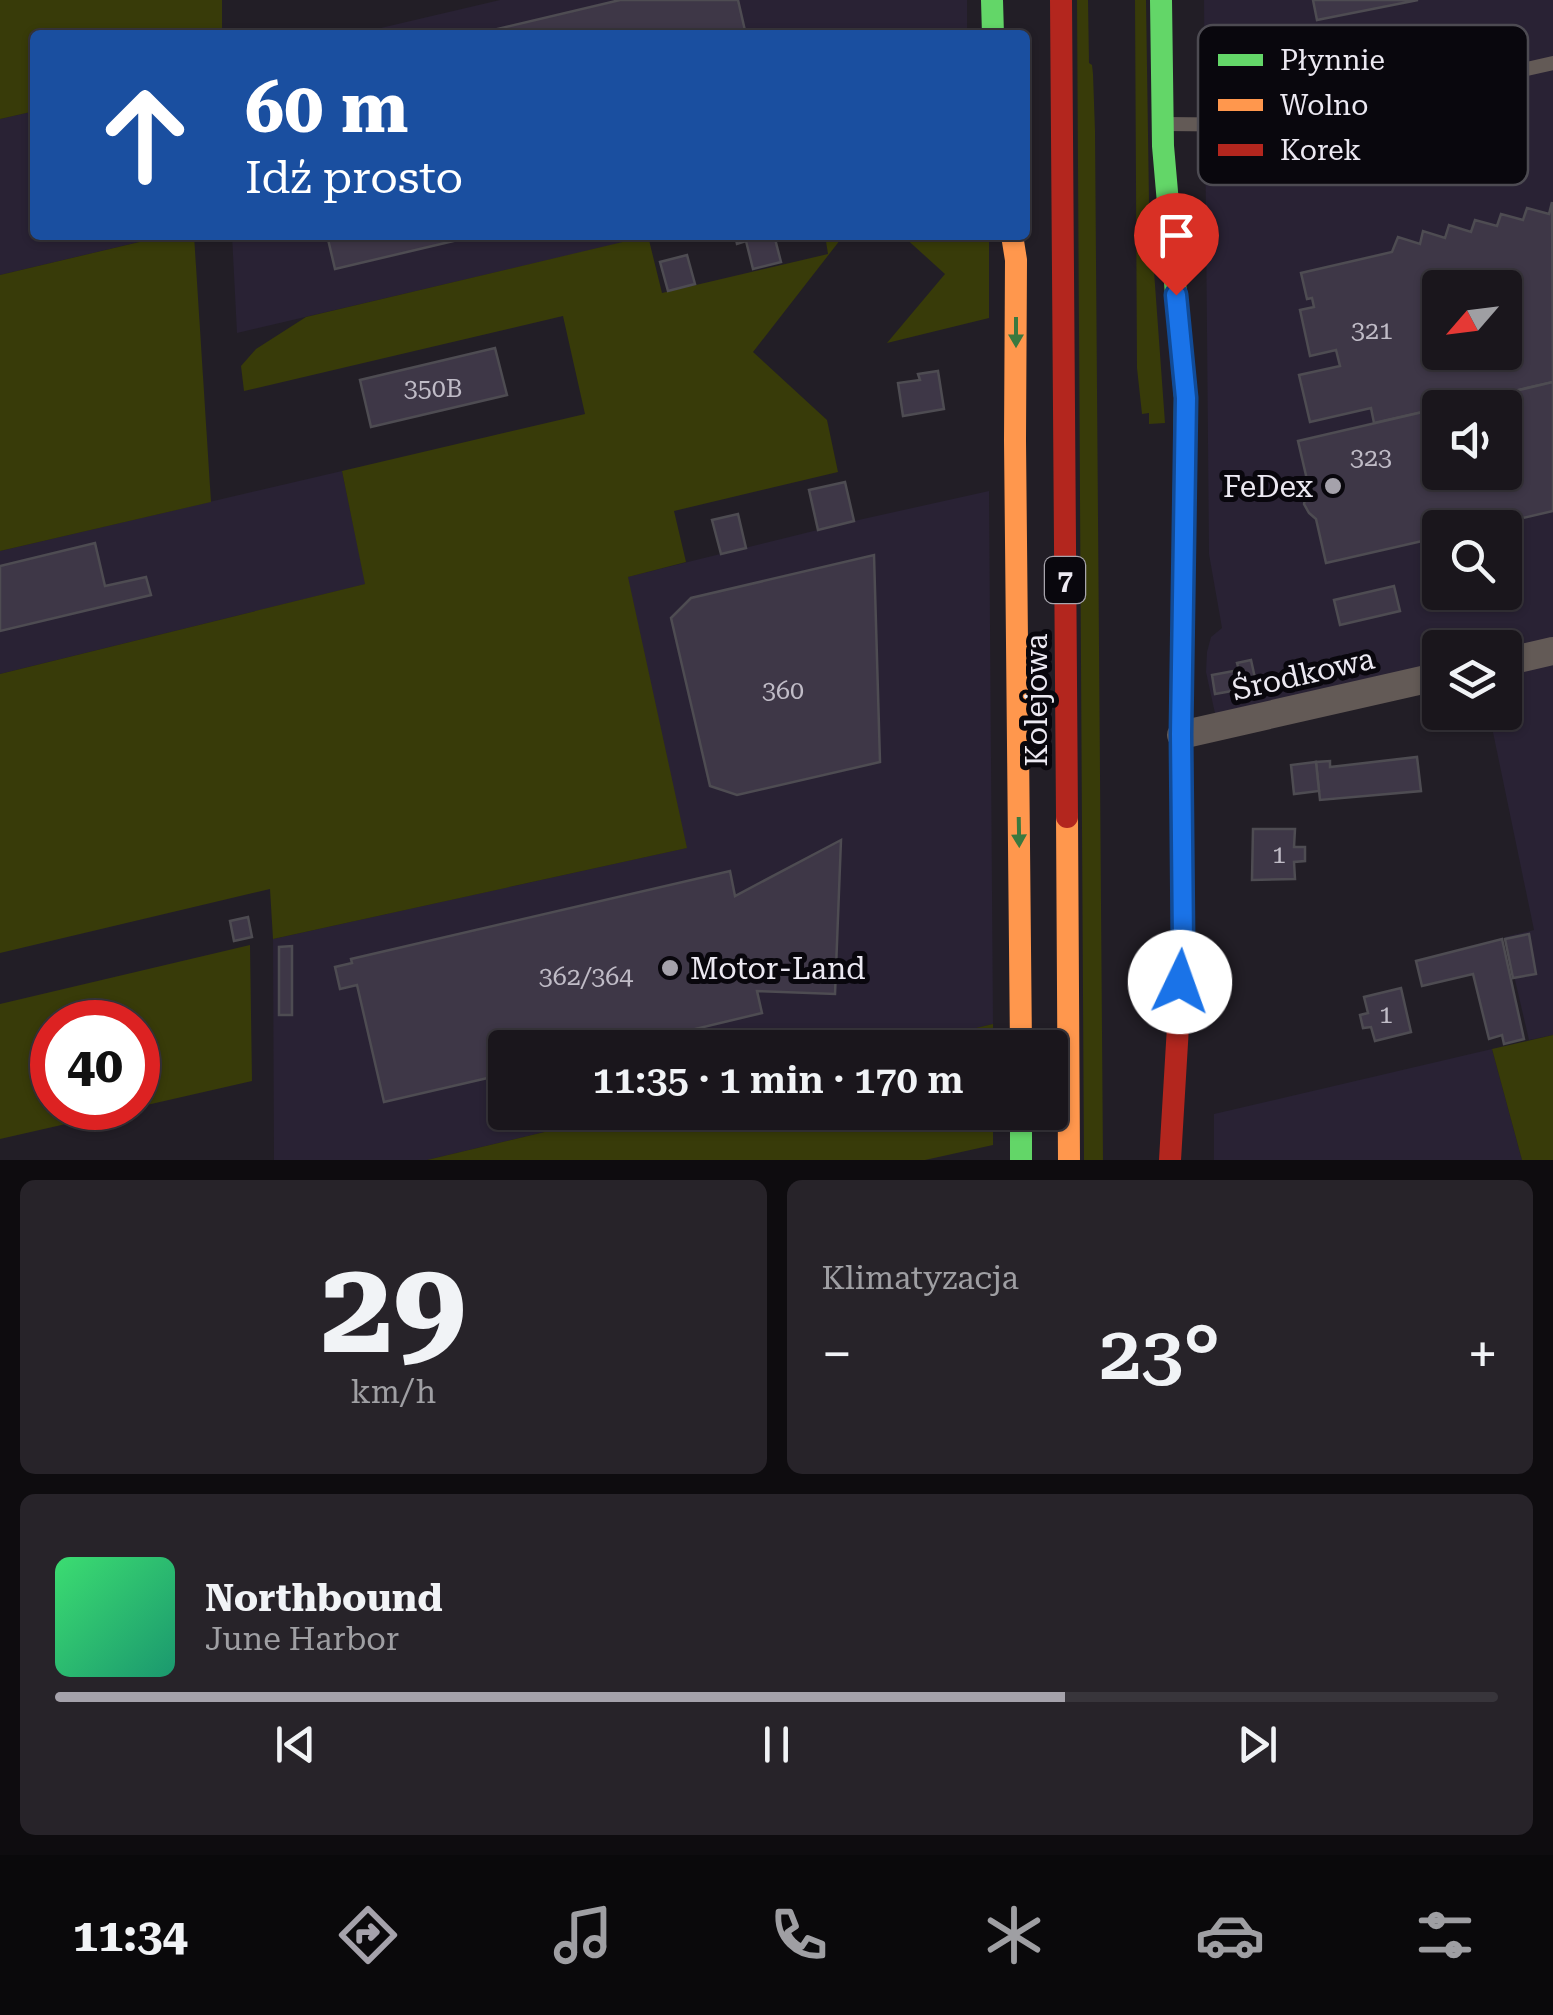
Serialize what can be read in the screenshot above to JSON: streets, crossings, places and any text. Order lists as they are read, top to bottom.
{
  "streets": {
    "main road": ["7", "Kolejowa"],
    "street": ["Środkowa"]
  },
  "places": ["FeDex", "Motor-Land"],
  "house_numbers": [
    "321",
    "350B",
    "323",
    "360",
    "1",
    "362/364",
    "1"
  ],
  "legend": ["Płynnie", "Wolno", "Korek"],
  "north": "bottom left",
  "page": {
    "turn": ["60 m", "Idź prosto"],
    "limit": "40",
    "trip": "11:35 · 1 min · 170 m",
    "tile": [
      ["29", "km/h"],
      "Klimatyzacja"
    ],
    "heat": ["−", "23°", "+"],
    "song": ["Northbound", "June Harbor"],
    "tabs": "11:34"
  }
}
